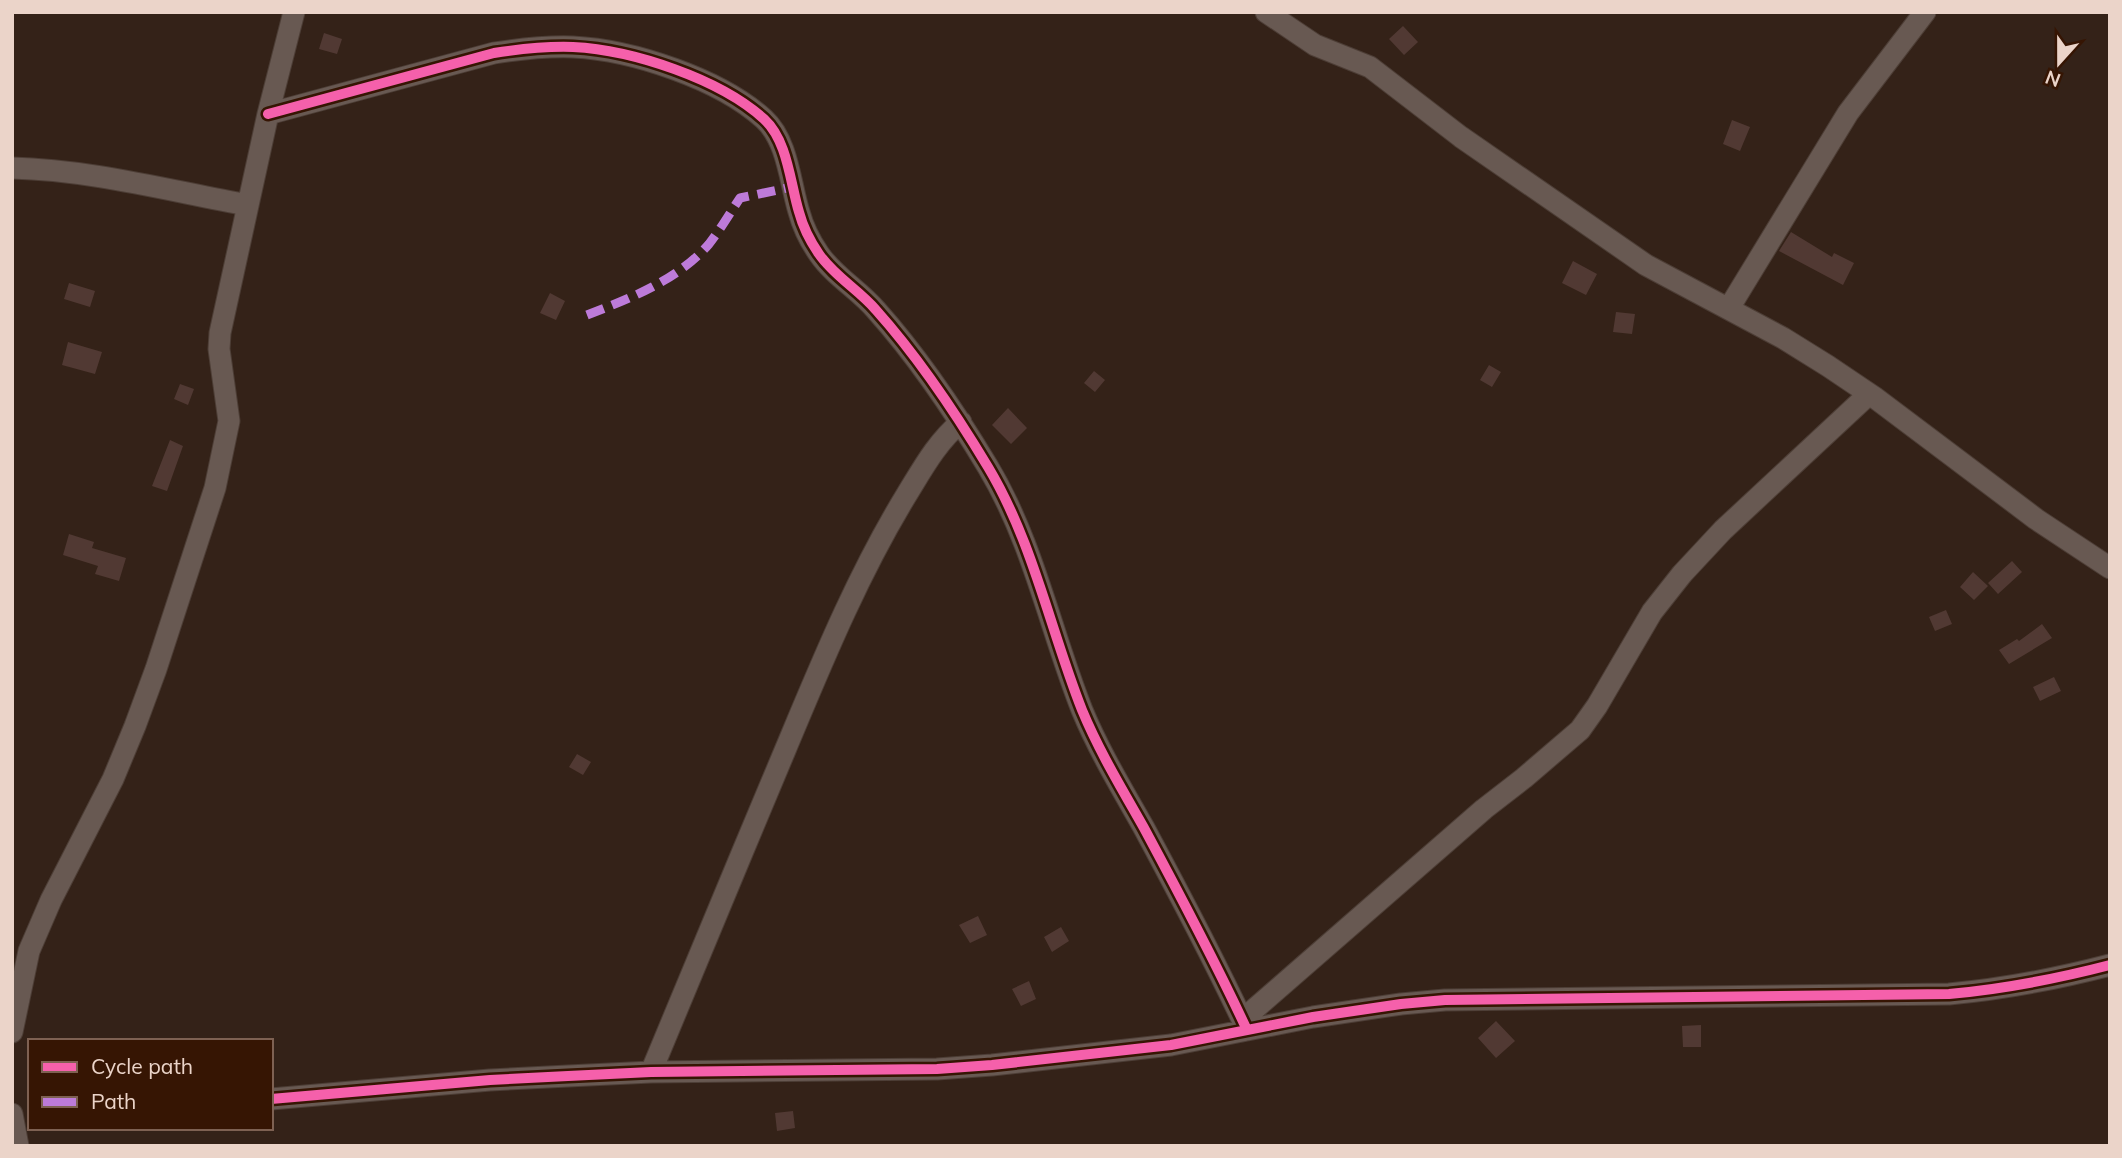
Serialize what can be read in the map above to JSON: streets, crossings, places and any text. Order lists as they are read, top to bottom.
{
  "legend": ["Cycle path", "Path"],
  "north": "bottom"
}
